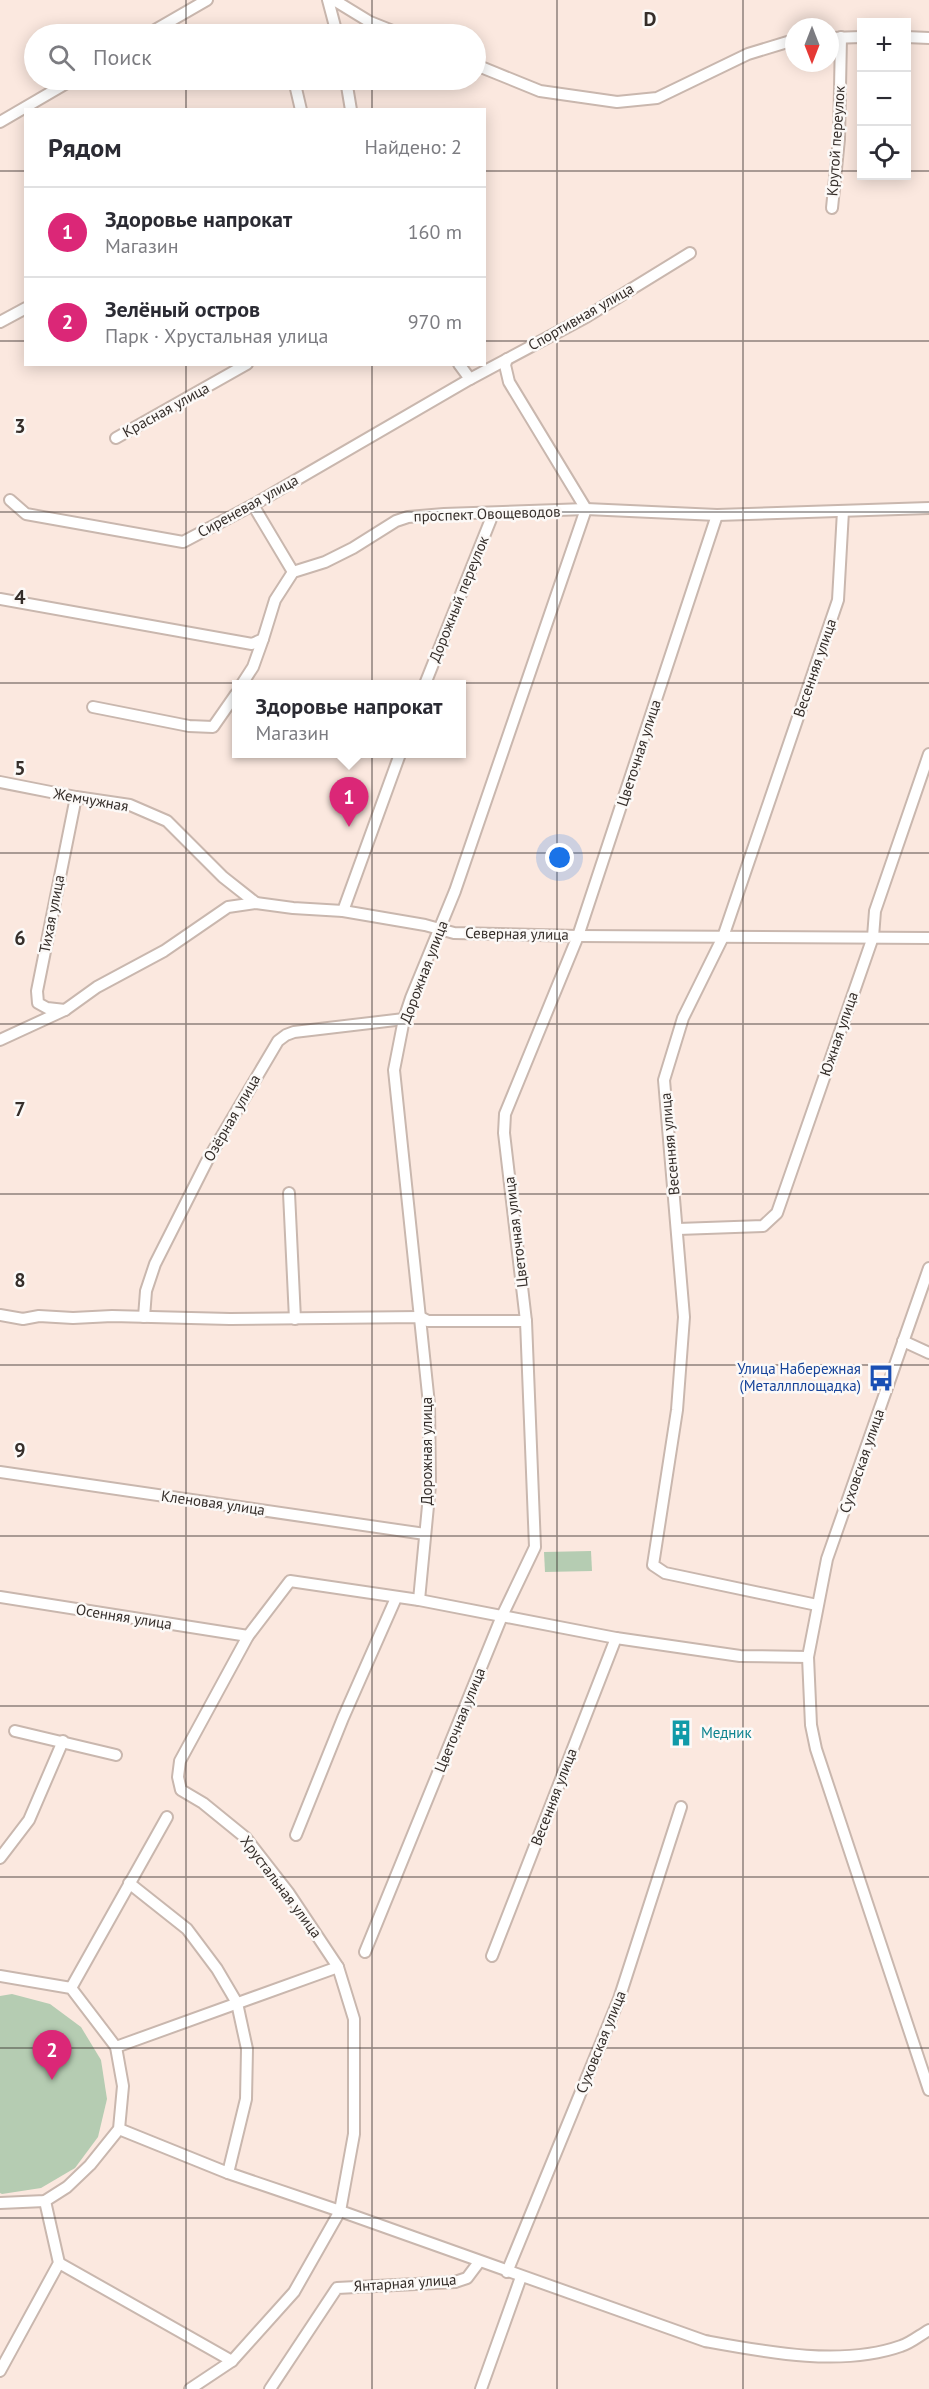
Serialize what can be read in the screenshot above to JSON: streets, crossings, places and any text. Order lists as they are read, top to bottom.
{
  "streets": {
    "street": [
      "Крутой переулок",
      "Спортивная улица",
      "Красная улица",
      "Сиреневая улица",
      "проспект Овощеводов",
      "Дорожный переулок",
      "Весенняя улица",
      "Цветочная улица",
      "Жемчужная",
      "Тихая улица",
      "Северная улица",
      "Дорожная улица",
      "Южная улица",
      "Озёрная улица",
      "Суховская улица",
      "Кленовая улица",
      "Осенняя улица",
      "Хрустальная улица",
      "Янтарная улица"
    ]
  },
  "crossings": [
    ["Спортивная улица", "Сиреневая улица"],
    ["проспект Овощеводов", "Дорожный переулок"],
    ["проспект Овощеводов", "Весенняя улица"],
    ["проспект Овощеводов", "Цветочная улица"],
    ["проспект Овощеводов", "Дорожная улица"],
    ["Весенняя улица", "Северная улица"],
    ["Весенняя улица", "Южная улица"],
    ["Весенняя улица", "Суховская улица"],
    ["Цветочная улица", "Северная улица"],
    ["Жемчужная", "Тихая улица"],
    ["Жемчужная", "Северная улица"],
    ["Тихая улица", "Северная улица"],
    ["Северная улица", "Дорожная улица"],
    ["Северная улица", "Южная улица"],
    ["Дорожная улица", "Озёрная улица"],
    ["Дорожная улица", "Кленовая улица"],
    ["Осенняя улица", "Хрустальная улица"]
  ],
  "places": {
    "bus stop": ["Улица Набережная (Металлплощадка)"],
    "building": ["Медник"]
  },
  "north": "bottom",
  "page": {
    "map_buttons": ["+", "−"],
    "search": "Поиск",
    "heading": ["Рядом", "Найдено: 2"],
    "list": [
      {
        "mark": "1",
        "name": "Здоровье напрокат",
        "note": "Магазин",
        "value": "160 m"
      },
      {
        "mark": "2",
        "name": "Зелёный остров",
        "note": "Парк · Хрустальная улица",
        "value": "970 m"
      }
    ],
    "popup": ["Здоровье напрокат", "Магазин"],
    "pins": ["1", "2"]
  },
  "grid": {
    "columns": ["D"],
    "rows": [
      "3",
      "4",
      "5",
      "6",
      "7",
      "8",
      "9"
    ]
  }
}
